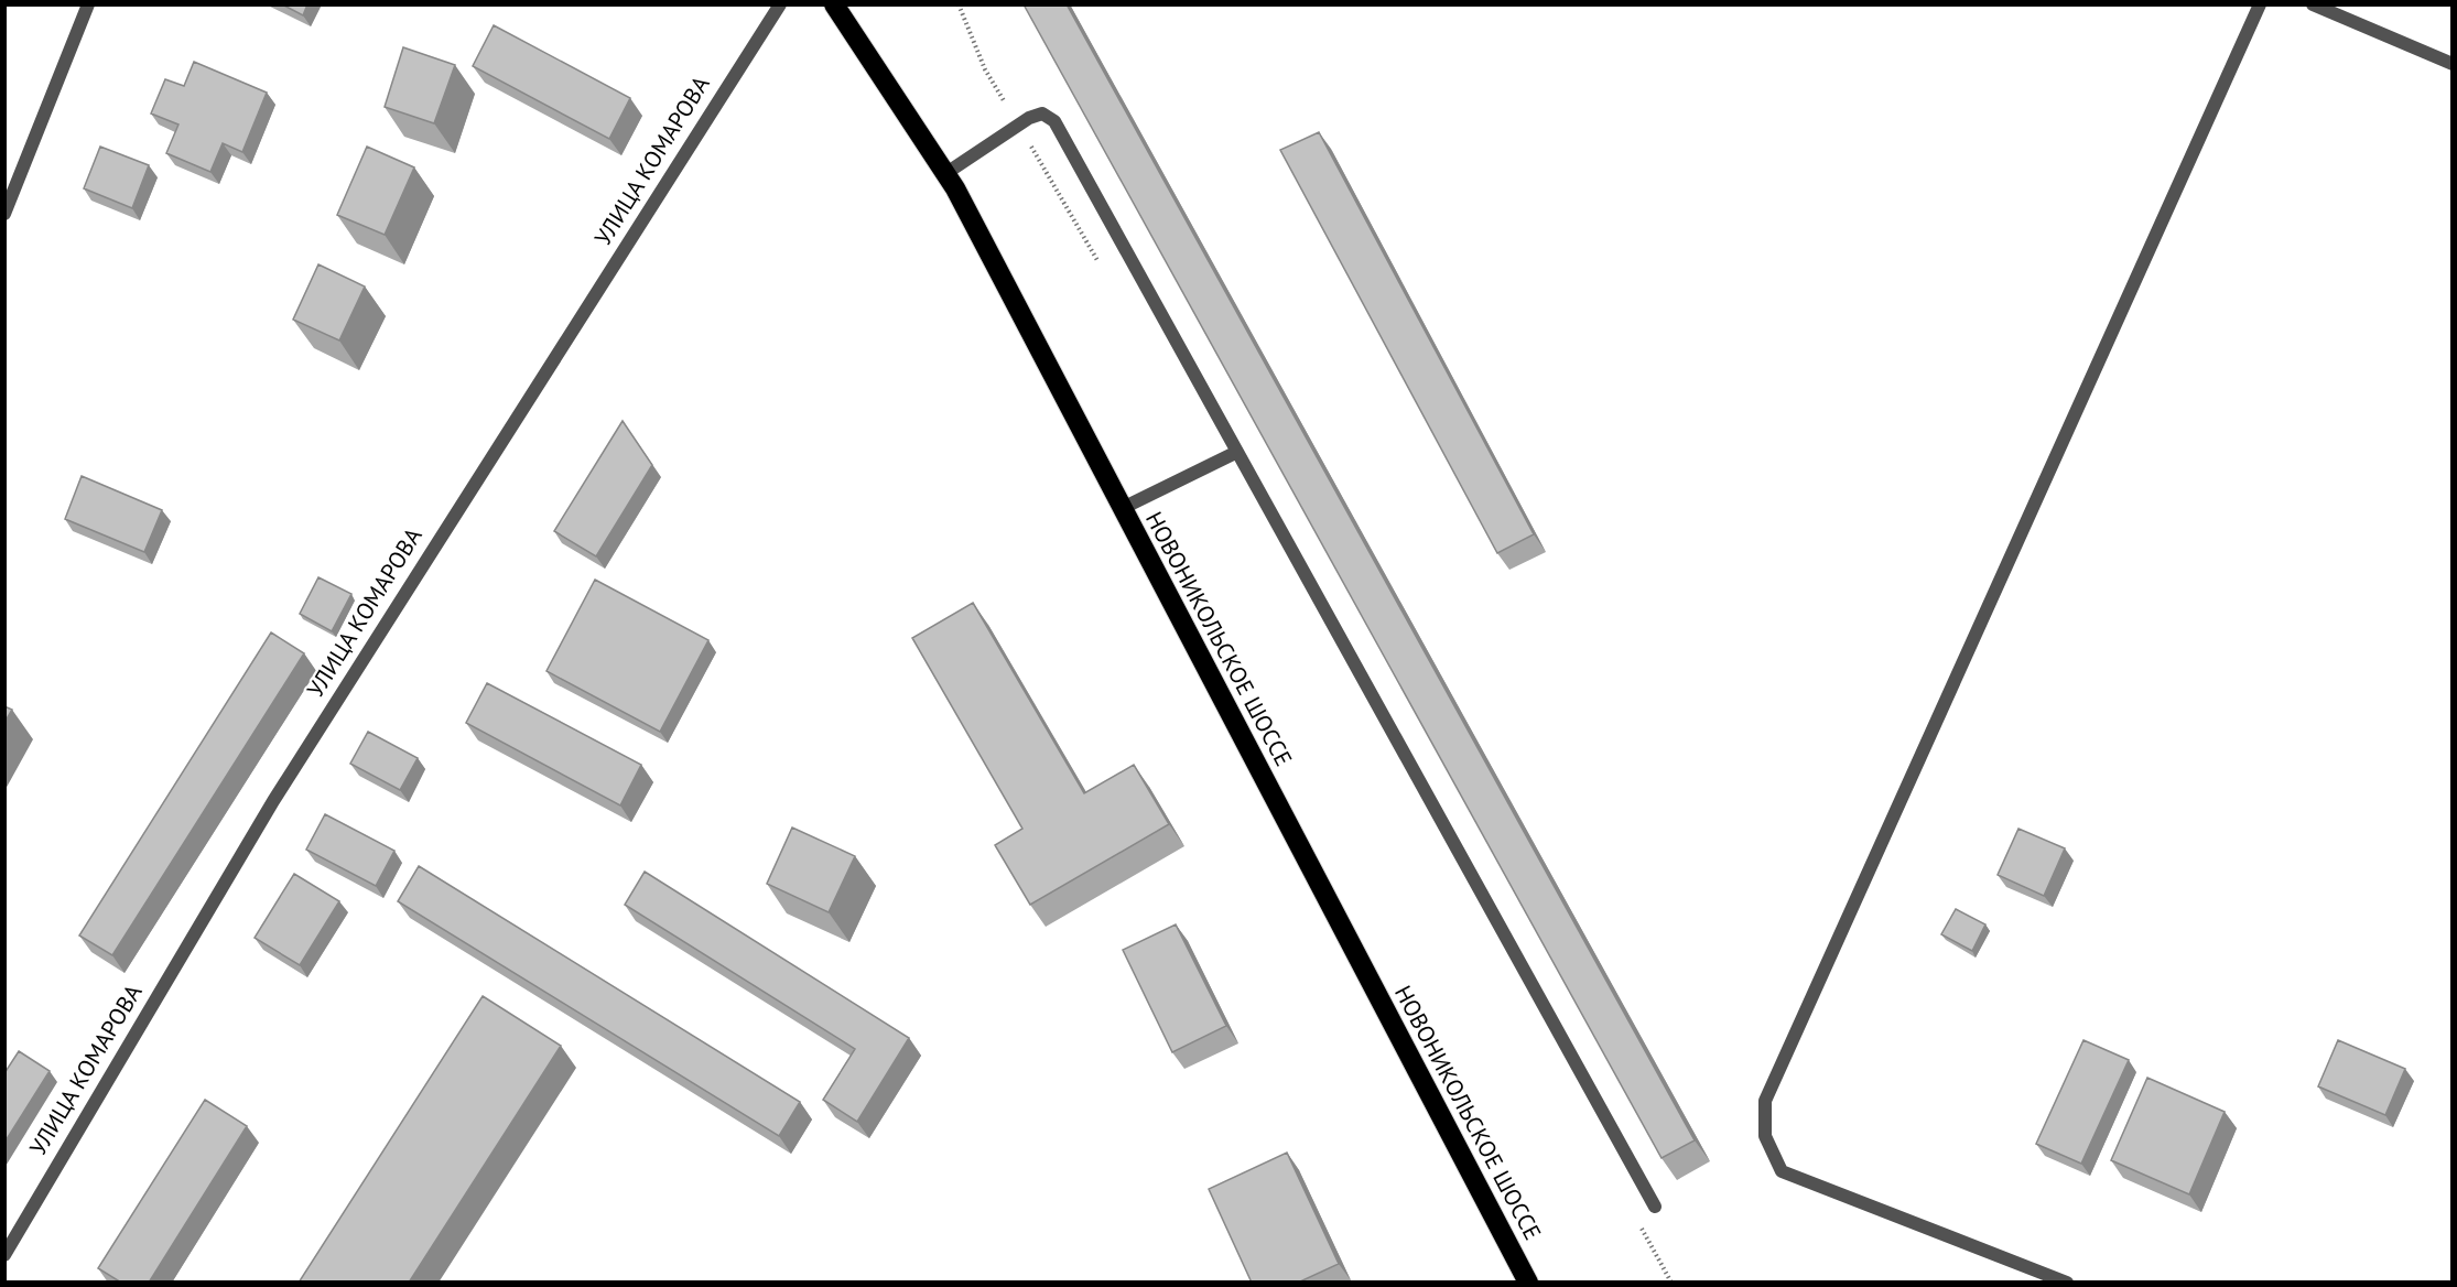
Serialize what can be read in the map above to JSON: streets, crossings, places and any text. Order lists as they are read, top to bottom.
{
  "streets": {
    "highway": ["НОВОНИКОЛЬСКОЕ ШОССЕ"],
    "street": ["УЛИЦА КОМАРОВА"]
  }
}
